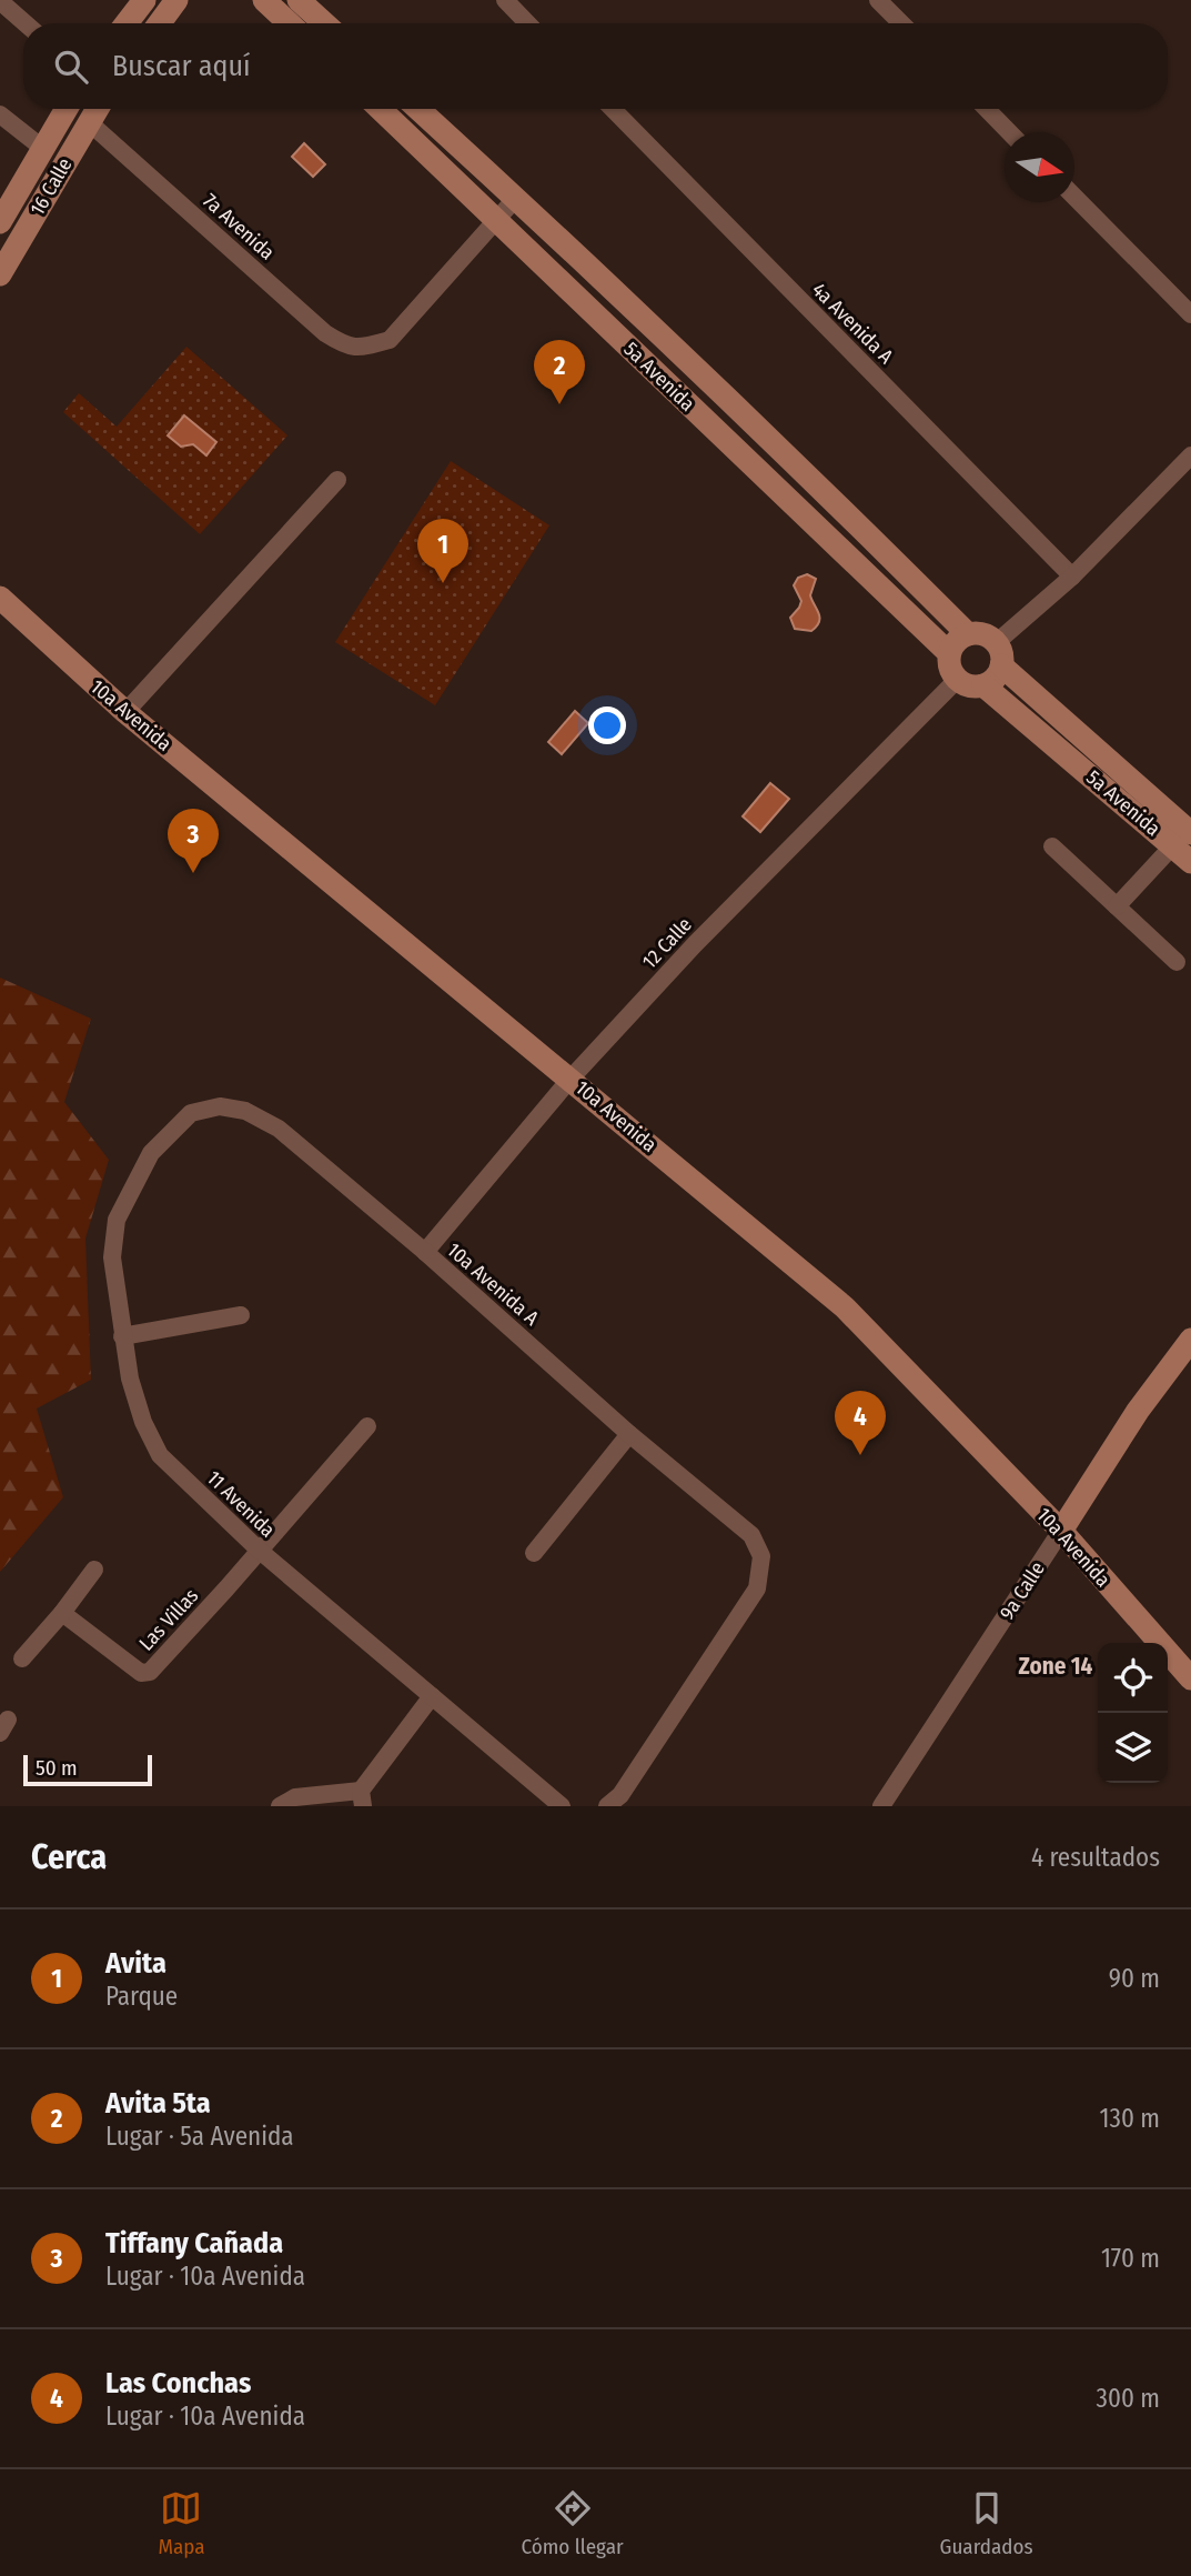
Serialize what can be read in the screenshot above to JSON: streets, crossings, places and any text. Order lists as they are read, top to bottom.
{
  "streets": {
    "street": [
      "16 Calle",
      "7a Avenida",
      "4a Avenida A",
      "5a Avenida",
      "10a Avenida",
      "12 Calle",
      "10a Avenida A",
      "11 Avenida",
      "9a Calle",
      "Las Villas"
    ]
  },
  "crossings": [
    ["16 Calle", "7a Avenida"],
    ["7a Avenida", "5a Avenida"],
    ["5a Avenida", "12 Calle"],
    ["10a Avenida", "12 Calle"],
    ["10a Avenida", "9a Calle"],
    ["12 Calle", "10a Avenida A"],
    ["10a Avenida A", "11 Avenida"],
    ["11 Avenida", "Las Villas"]
  ],
  "districts": ["Zone 14"],
  "scale_bar": "50 m",
  "north": "right",
  "page": {
    "search": "Buscar aquí",
    "pins": [
      "2",
      "1",
      "3",
      "4"
    ],
    "scale": "50 m",
    "heading": ["Cerca", "4 resultados"],
    "list": [
      {
        "mark": "1",
        "name": "Avita",
        "note": "Parque",
        "value": "90 m"
      },
      {
        "mark": "2",
        "name": "Avita 5ta",
        "note": "Lugar · 5a Avenida",
        "value": "130 m"
      },
      {
        "mark": "3",
        "name": "Tiffany Cañada",
        "note": "Lugar · 10a Avenida",
        "value": "170 m"
      },
      {
        "mark": "4",
        "name": "Las Conchas",
        "note": "Lugar · 10a Avenida",
        "value": "300 m"
      }
    ],
    "nav": ["Mapa", "Cómo llegar", "Guardados"]
  }
}
